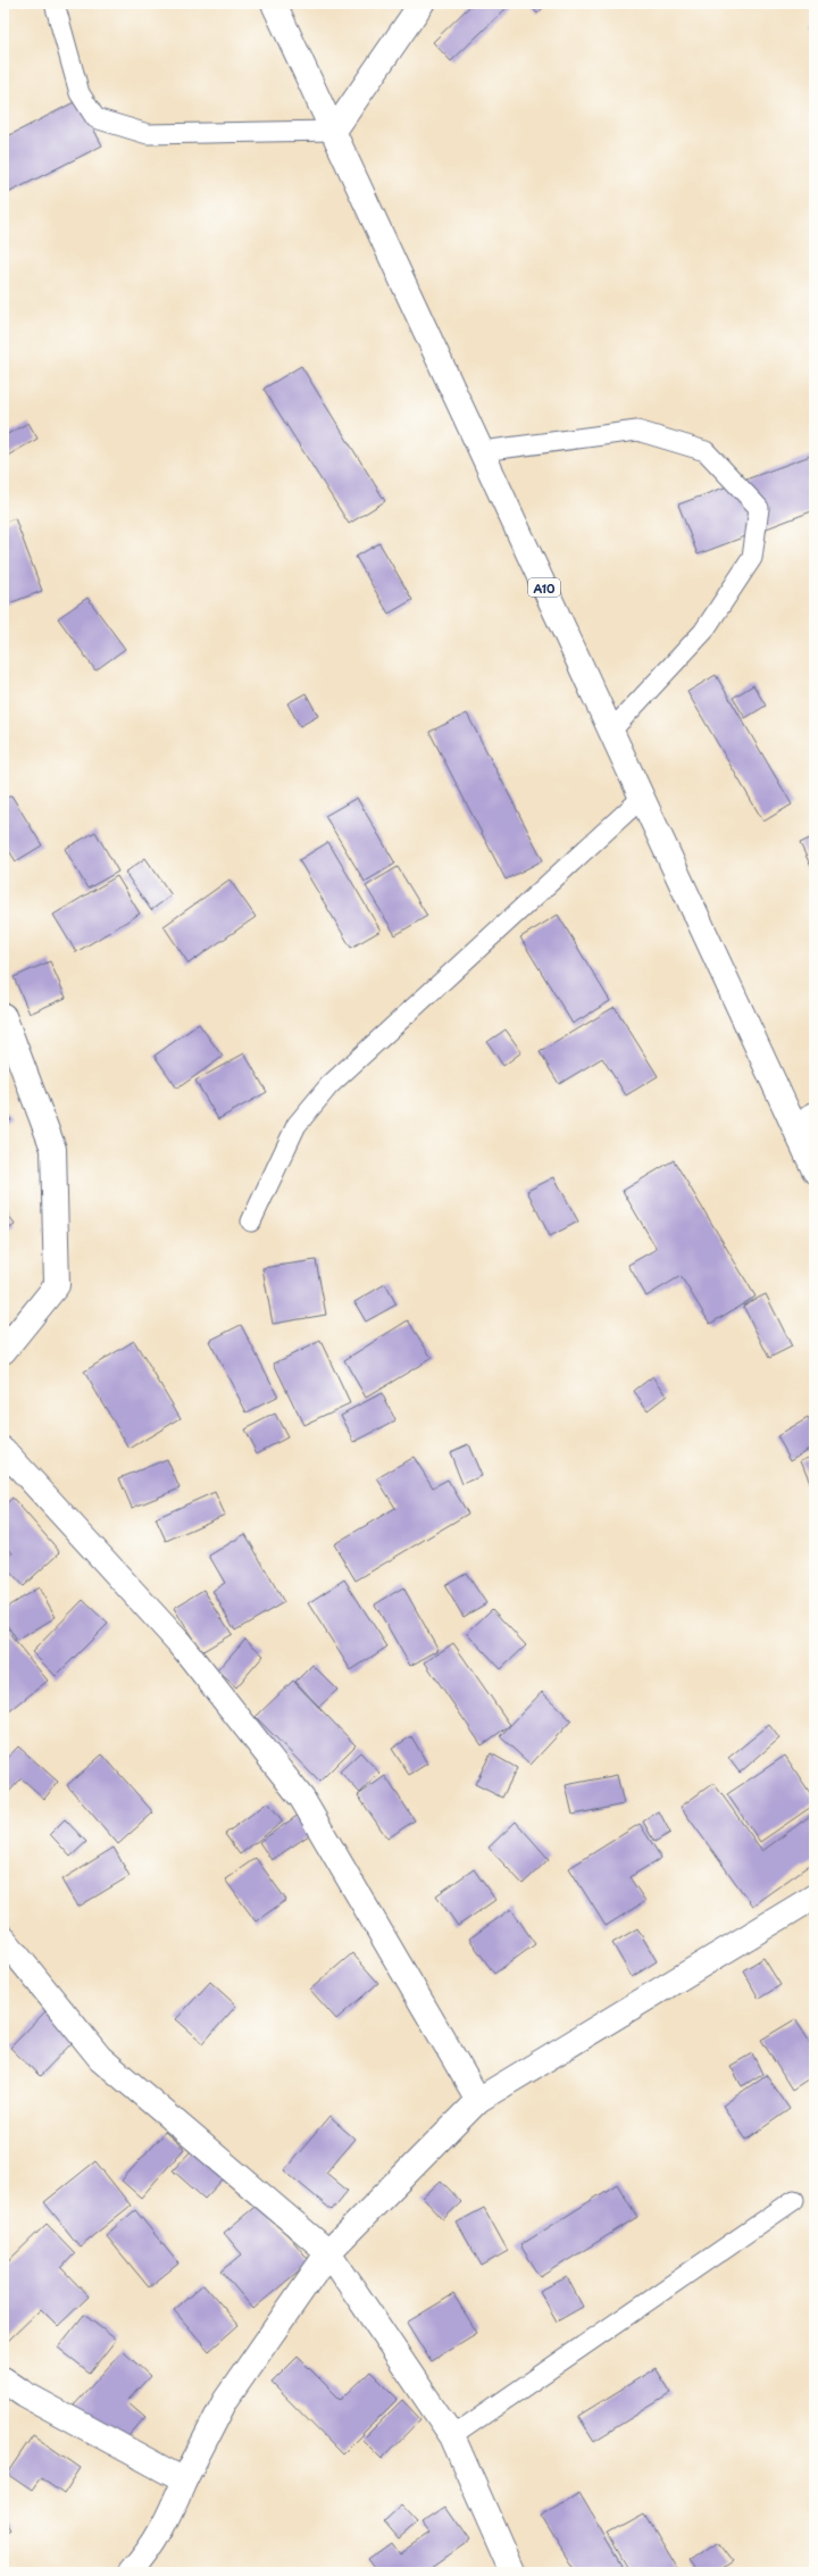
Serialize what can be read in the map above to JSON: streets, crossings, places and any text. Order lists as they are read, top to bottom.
{
  "streets": {
    "main road": ["A10"]
  }
}
